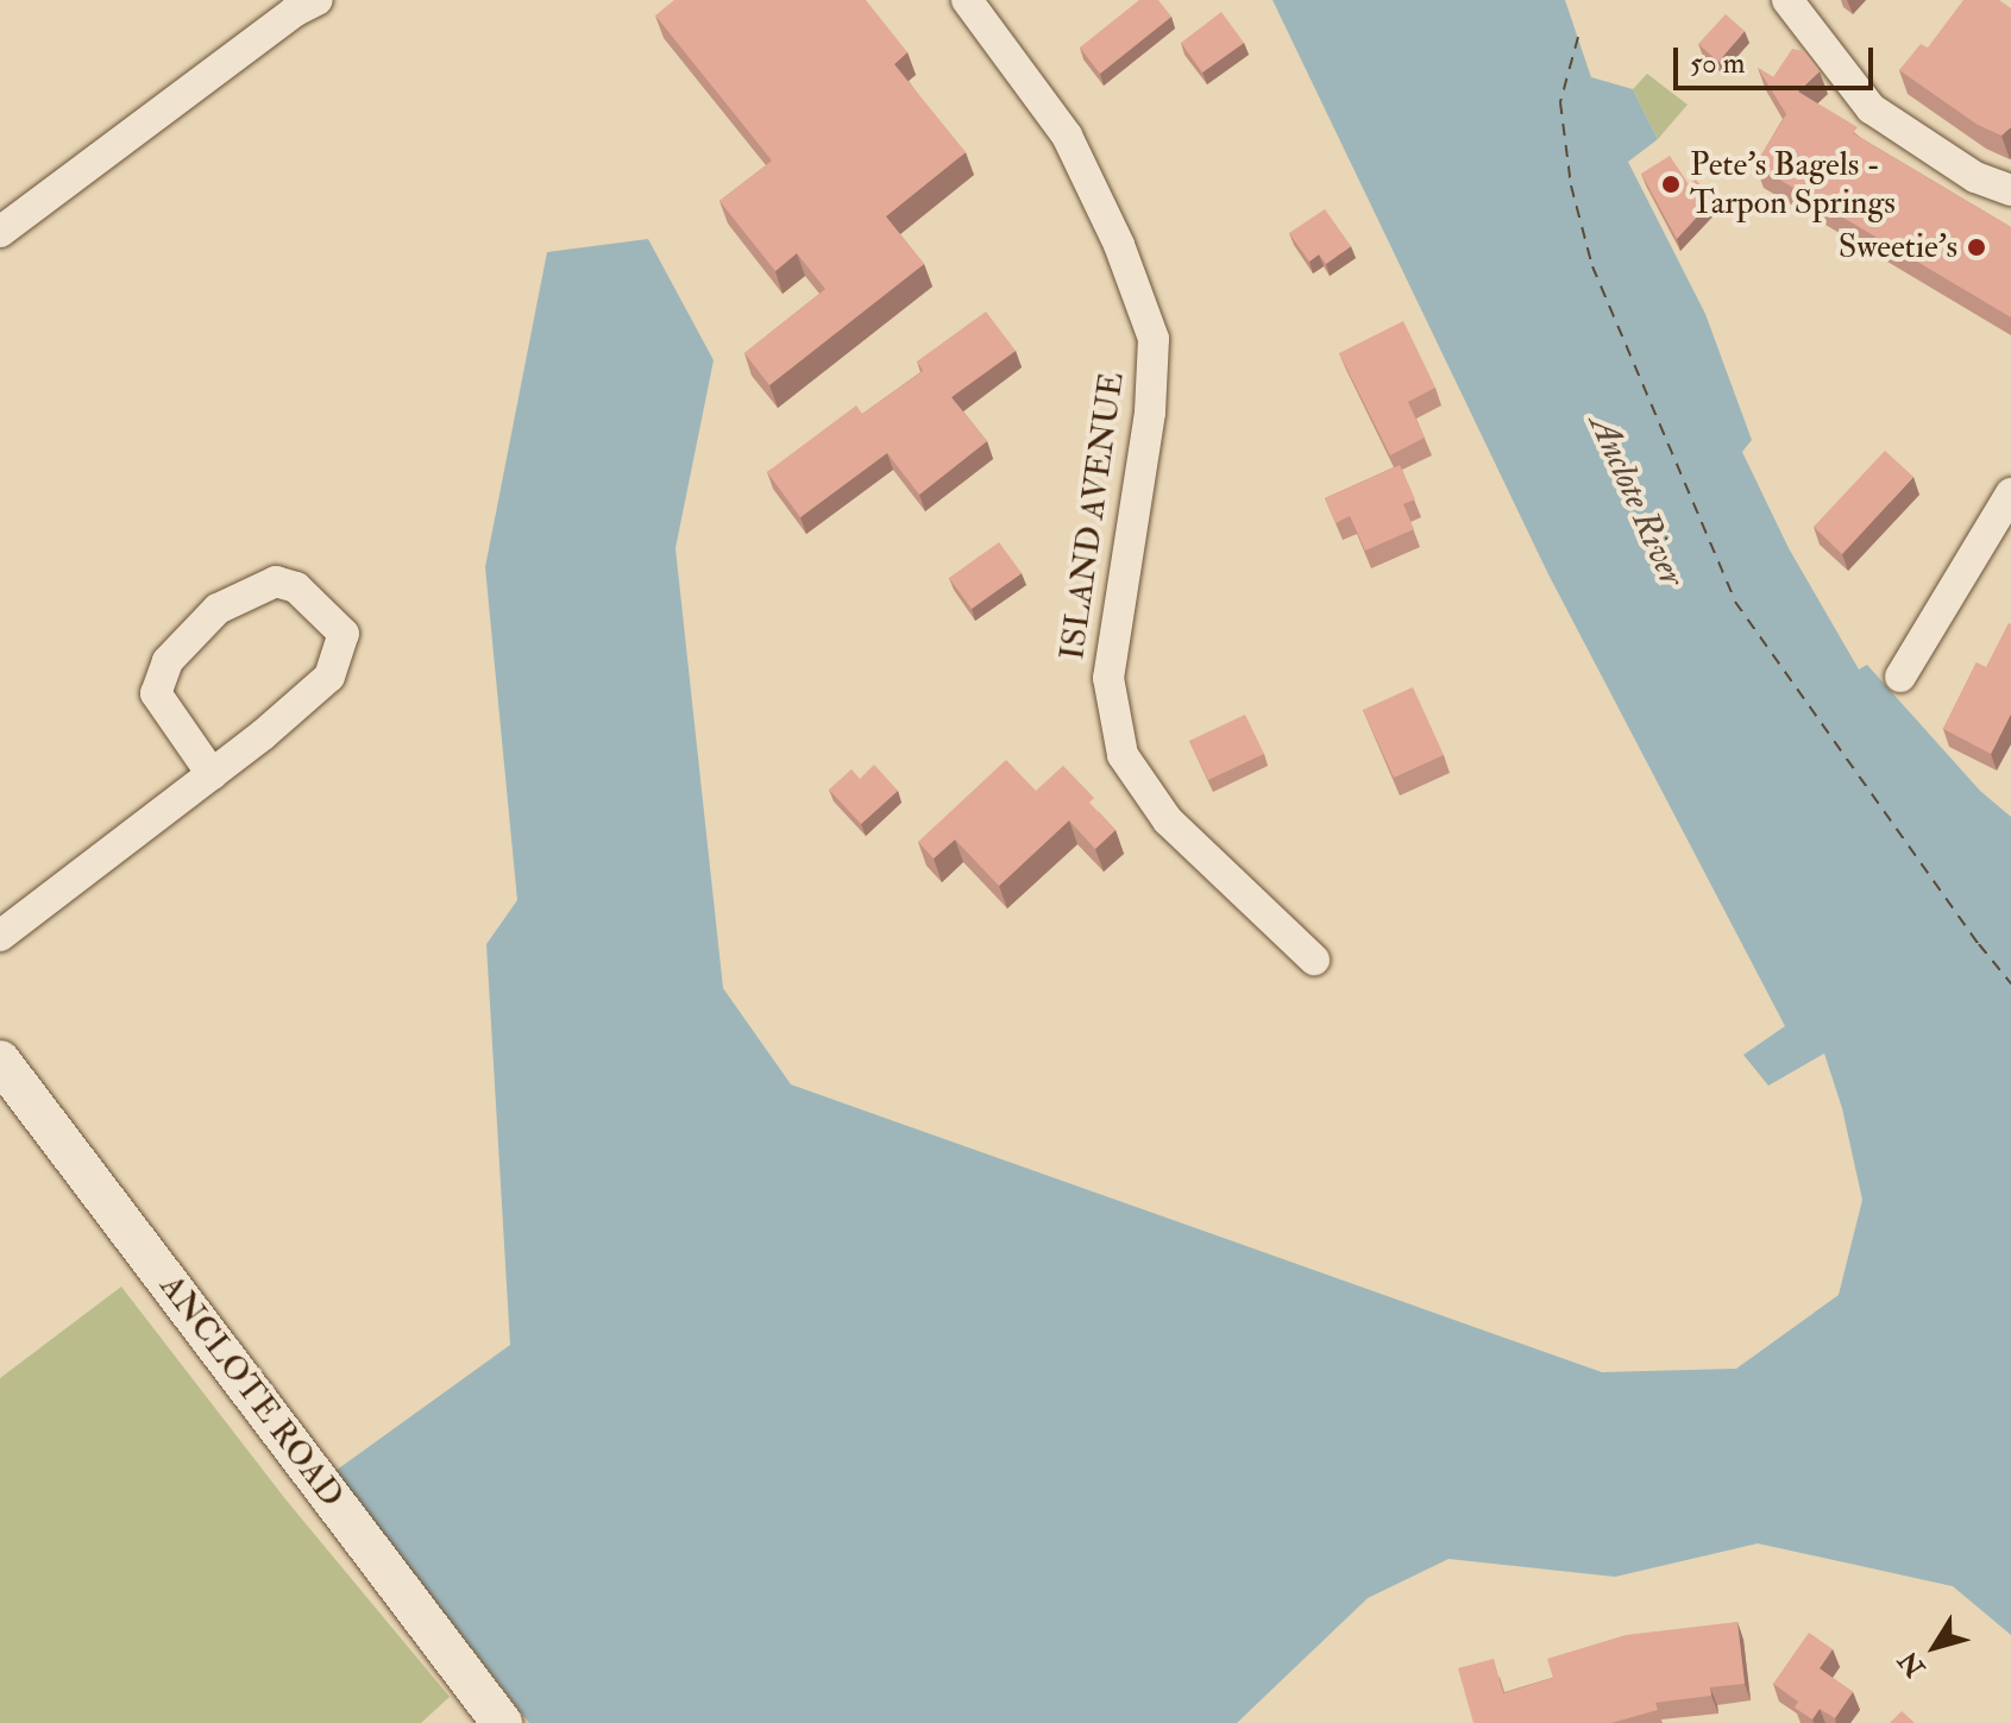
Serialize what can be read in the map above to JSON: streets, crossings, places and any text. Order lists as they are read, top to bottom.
{
  "streets": {
    "street": ["ISLAND AVENUE", "ANCLOTE ROAD"]
  },
  "water": ["Anclote River"],
  "places": ["Pete's Bagels - Tarpon Springs", "Sweetie's"],
  "scale_bar": "50 m",
  "north": "bottom left"
}
